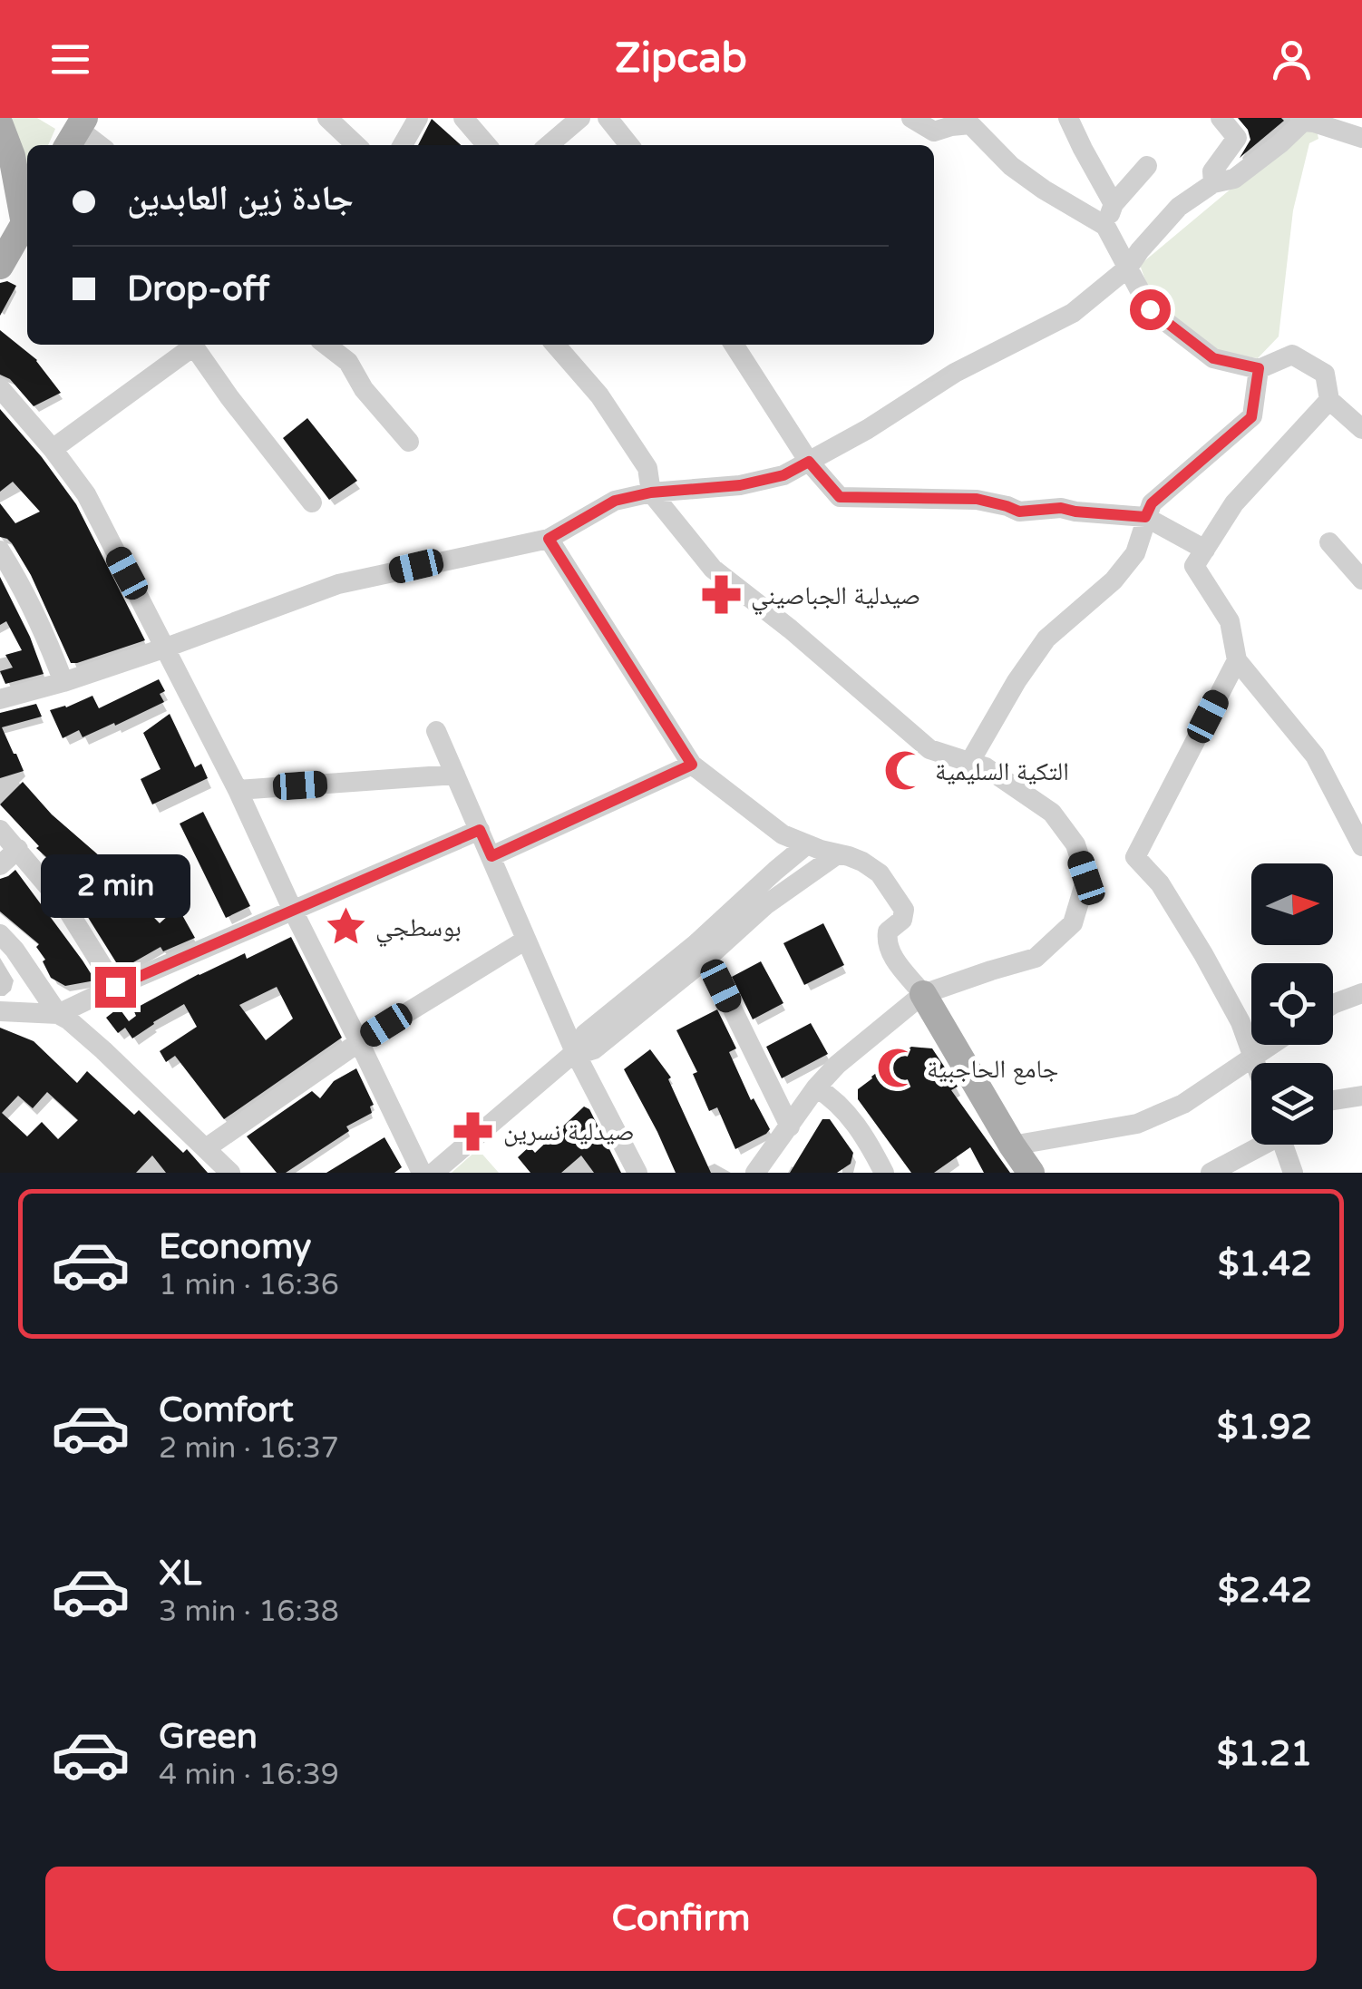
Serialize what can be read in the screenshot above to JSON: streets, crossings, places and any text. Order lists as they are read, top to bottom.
{
  "places": {
    "pharmacy": ["صيدلية الجباصيني", "صيدلية نسرين"],
    "mosque": ["التكية السليمية", "جامع الحاجبية"],
    "place": ["بوسطجي"]
  },
  "north": "right",
  "page": {
    "header": "Zipcab",
    "banner": ["جادة زين العابدين", "Drop-off"],
    "bubble": "2 min",
    "list": [
      {
        "name": "Economy",
        "note": "1 min · 16:36",
        "value": "$1.42"
      },
      {
        "name": "Comfort",
        "note": "2 min · 16:37",
        "value": "$1.92"
      },
      {
        "name": "XL",
        "note": "3 min · 16:38",
        "value": "$2.42"
      },
      {
        "name": "Green",
        "note": "4 min · 16:39",
        "value": "$1.21"
      }
    ],
    "buttons": "Confirm"
  }
}
